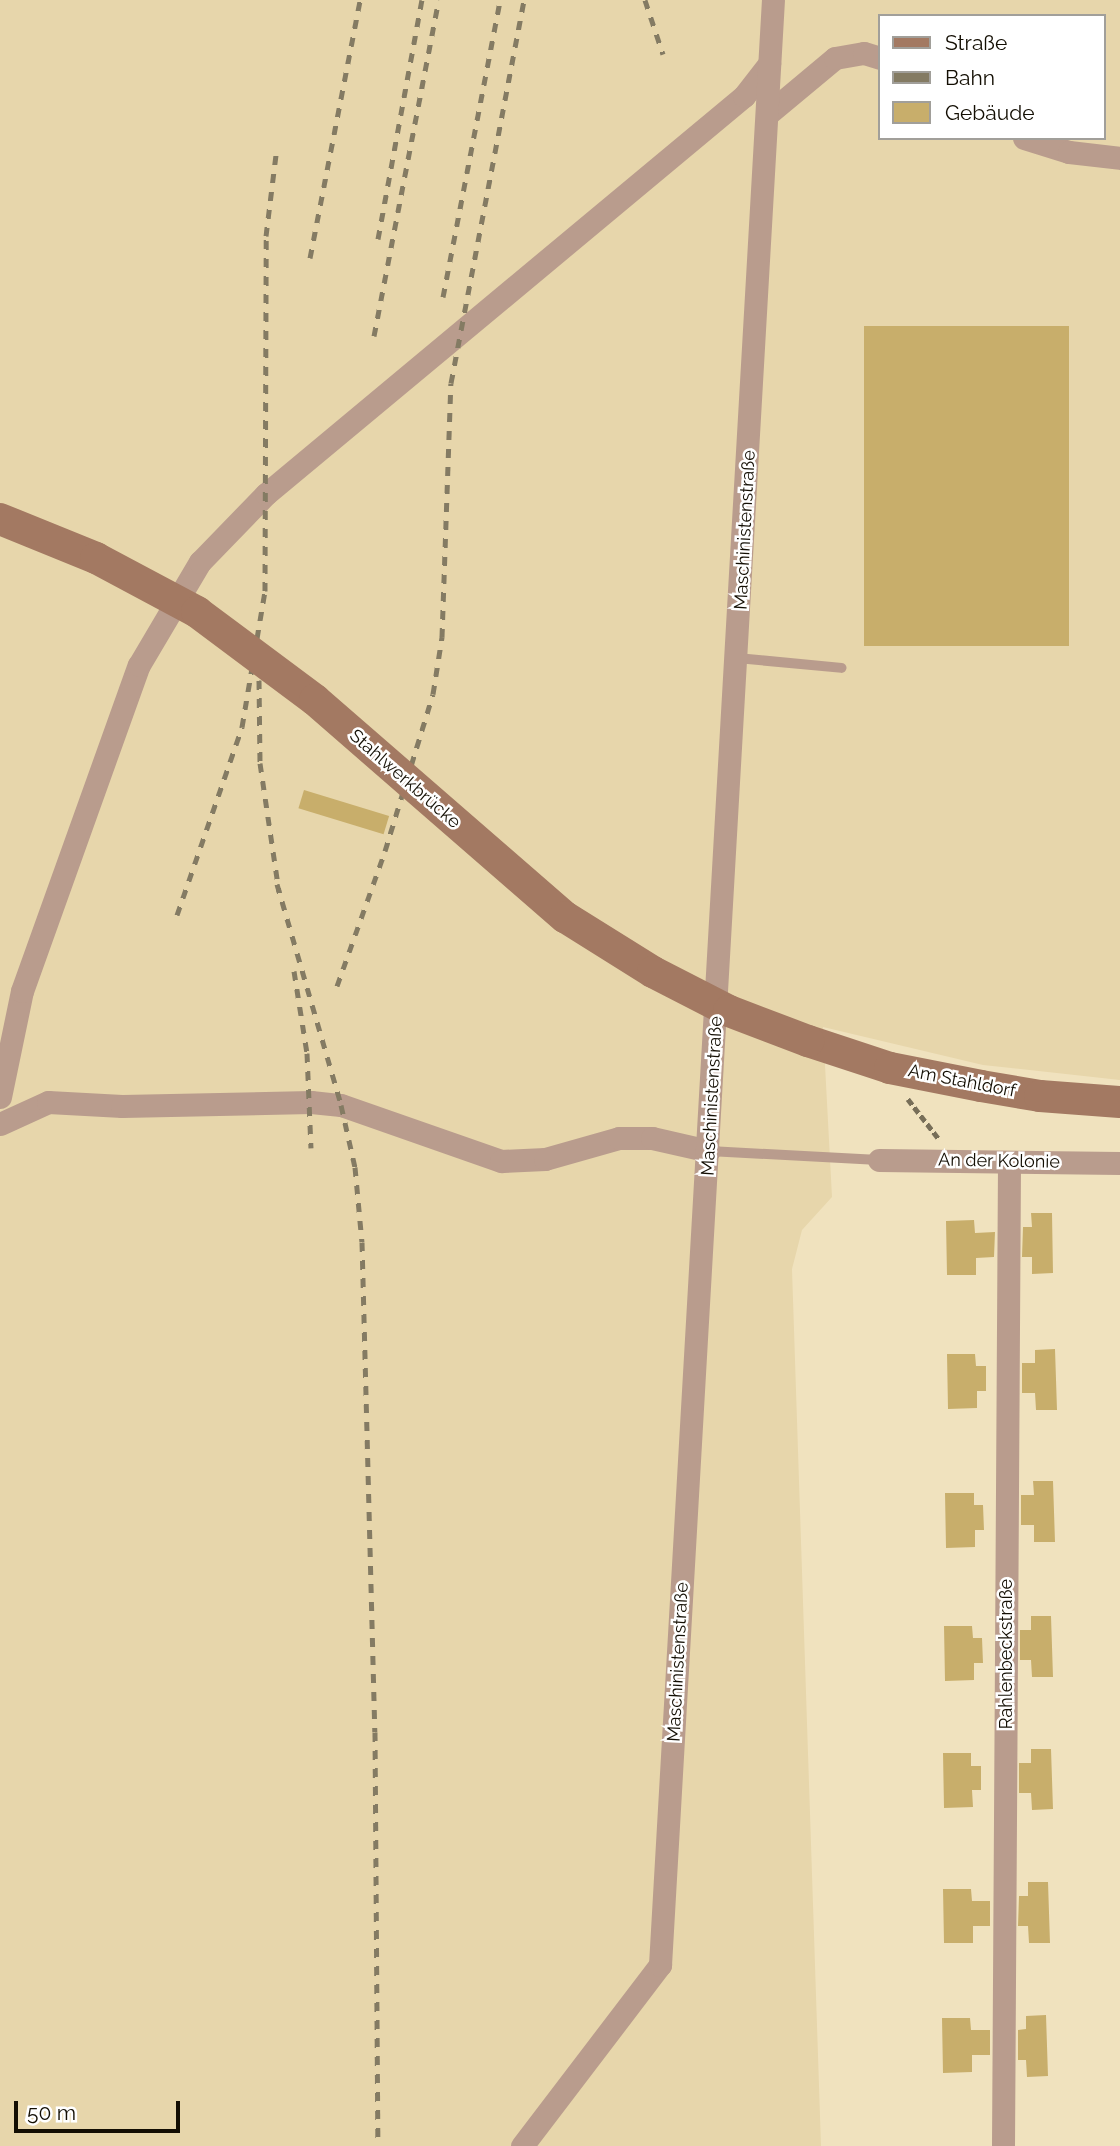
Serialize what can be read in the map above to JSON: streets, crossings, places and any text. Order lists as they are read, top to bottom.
{
  "streets": {
    "main road": ["Stahlwerkbrücke", "Am Stahldorf"],
    "street": ["Maschinistenstraße", "An der Kolonie", "Rahlenbeckstraße"]
  },
  "crossings": [
    ["Stahlwerkbrücke", "Am Stahldorf"],
    ["An der Kolonie", "Rahlenbeckstraße"]
  ],
  "legend": ["Straße", "Bahn", "Gebäude"],
  "scale_bar": "50 m"
}
